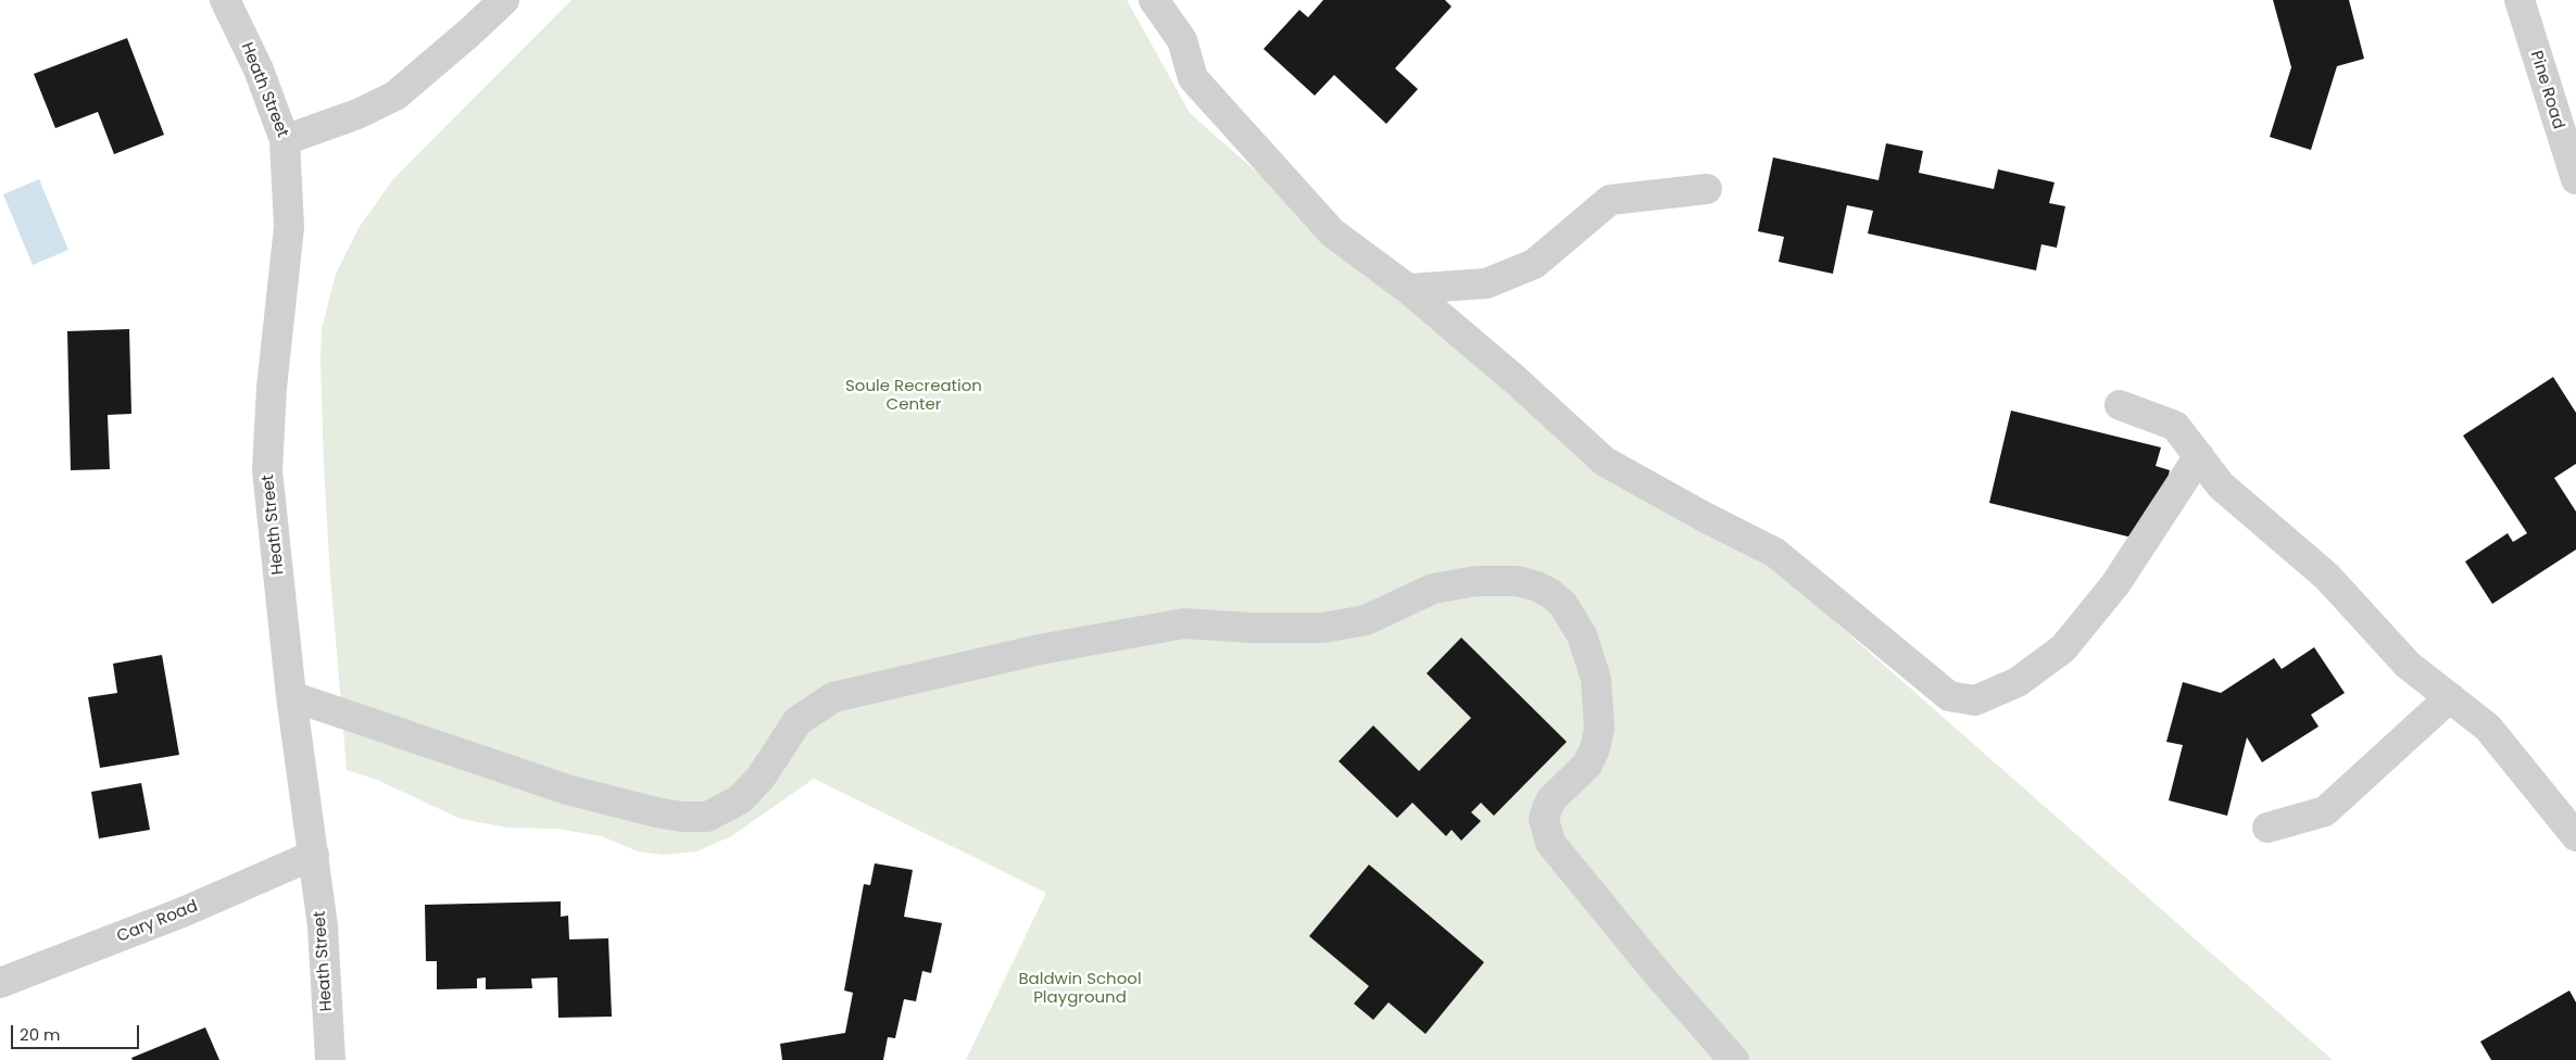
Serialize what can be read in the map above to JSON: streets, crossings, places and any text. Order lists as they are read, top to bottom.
{
  "streets": {
    "street": ["Heath Street", "Pine Road", "Cary Road"]
  },
  "crossings": [
    ["Heath Street", "Cary Road"]
  ],
  "parks": ["Soule Recreation Center", "Baldwin School Playground"],
  "scale_bar": "20 m"
}
